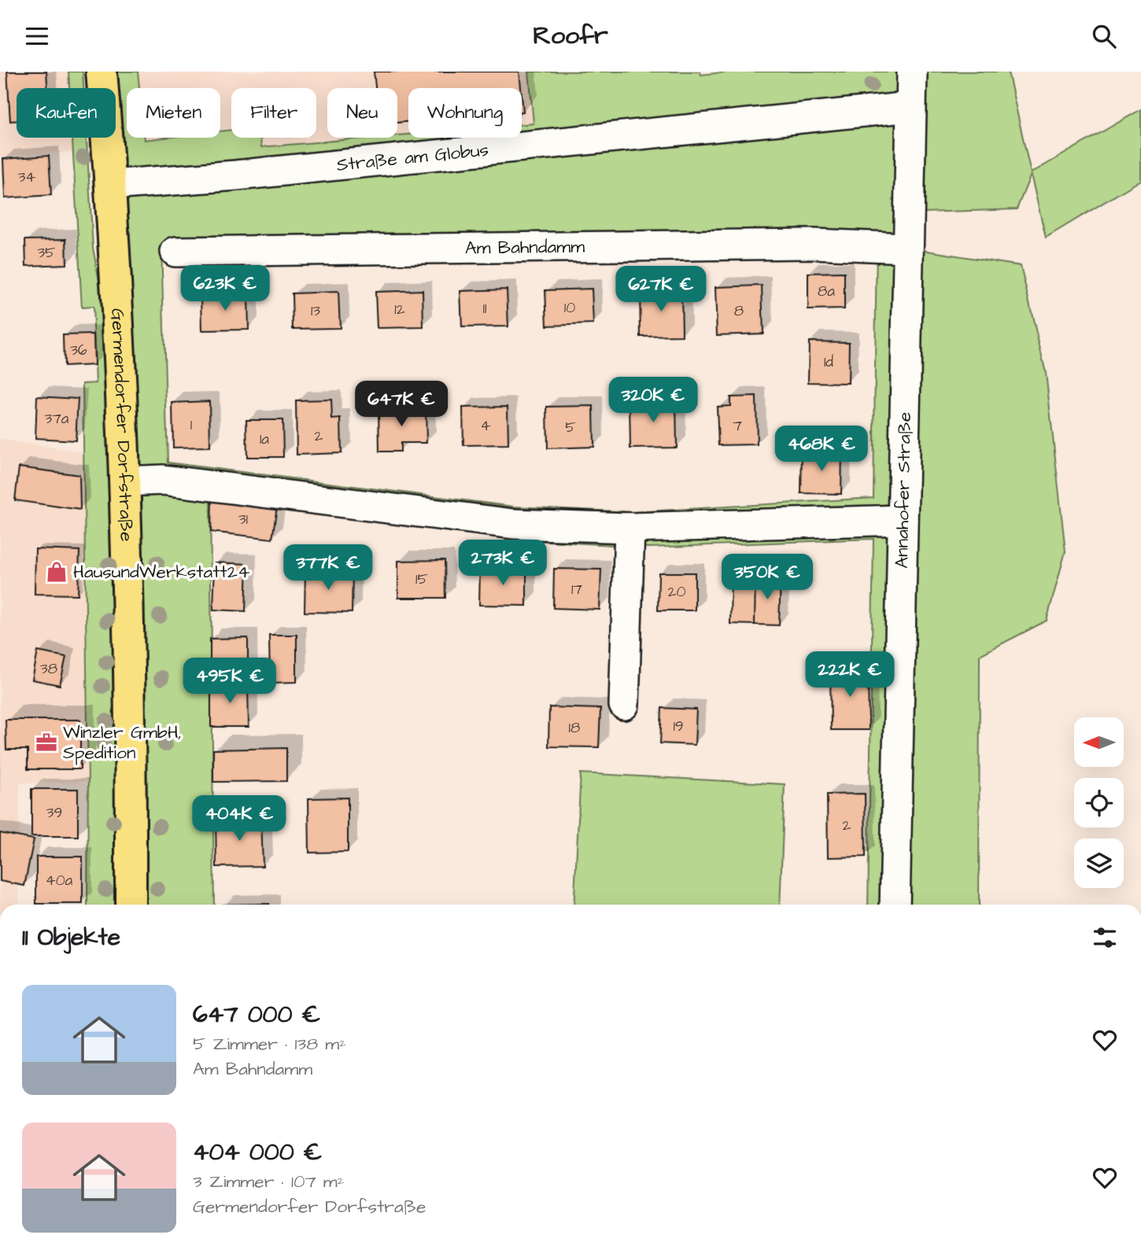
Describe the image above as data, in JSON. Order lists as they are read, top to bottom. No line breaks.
{"streets":{"main road":["Germendorfer Dorfstraße"],"street":["Straße am Globus","Am Bahndamm","Annahofer Straße"]},"crossings":[["Straße am Globus","Germendorfer Dorfstraße"],["Straße am Globus","Annahofer Straße"],["Am Bahndamm","Annahofer Straße"]],"places":{"shop":["HausundWerkstatt24"],"office":["Winzler GmbH, Spedition"]},"house_numbers":["34","35","8a","10","11","12","13","8","36","1d","37a","1","4","7","5","2","1a","31","15","17","20","38","19","18","39","2","40a"],"north":"left","page":{"header":"Roofr","chip":["Kaufen","Mieten","Filter","Neu","Wohnung"],"price":["623K €","627K €","320K €","647K €","468K €","273K €","377K €","350K €","222K €","495K €","404K €"],"heading":"11 Objekte","list":[{"name":"647 000 €","note":"5 Zimmer · 138 m² · Am Bahndamm"},{"name":"404 000 €","note":"3 Zimmer · 107 m² · Germendorfer Dorfstraße"}]}}
